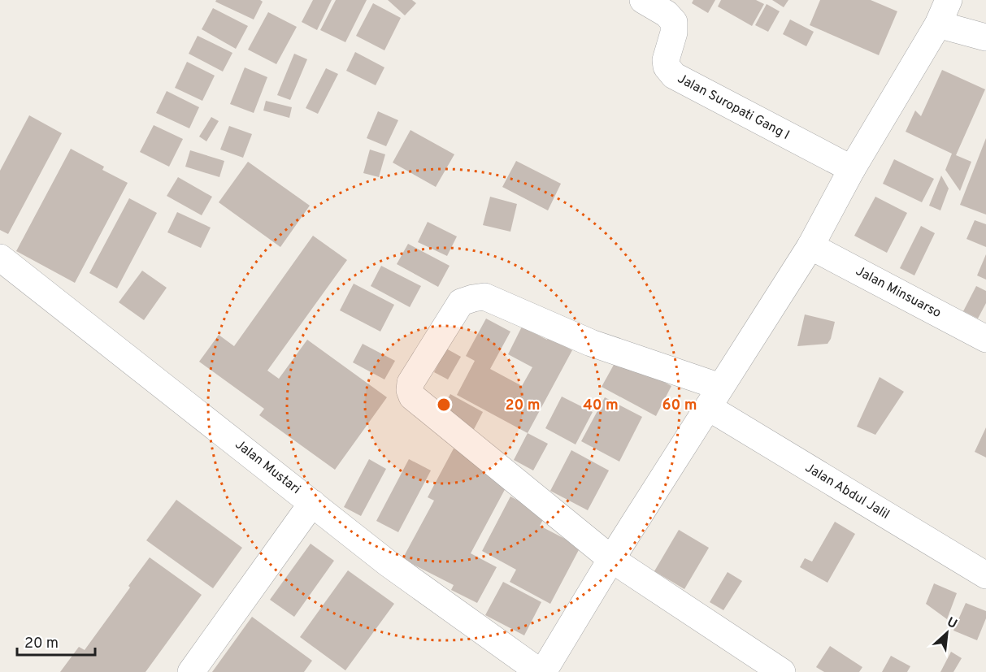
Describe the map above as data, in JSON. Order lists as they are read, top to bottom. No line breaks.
{"streets":{"street":["Jalan Suropati Gang I","Jalan Minsuarso","Jalan Mustari","Jalan Abdul Jalil"]},"scale_bar":"20 m","north":"top right","rings":["20 m","40 m","60 m"]}
